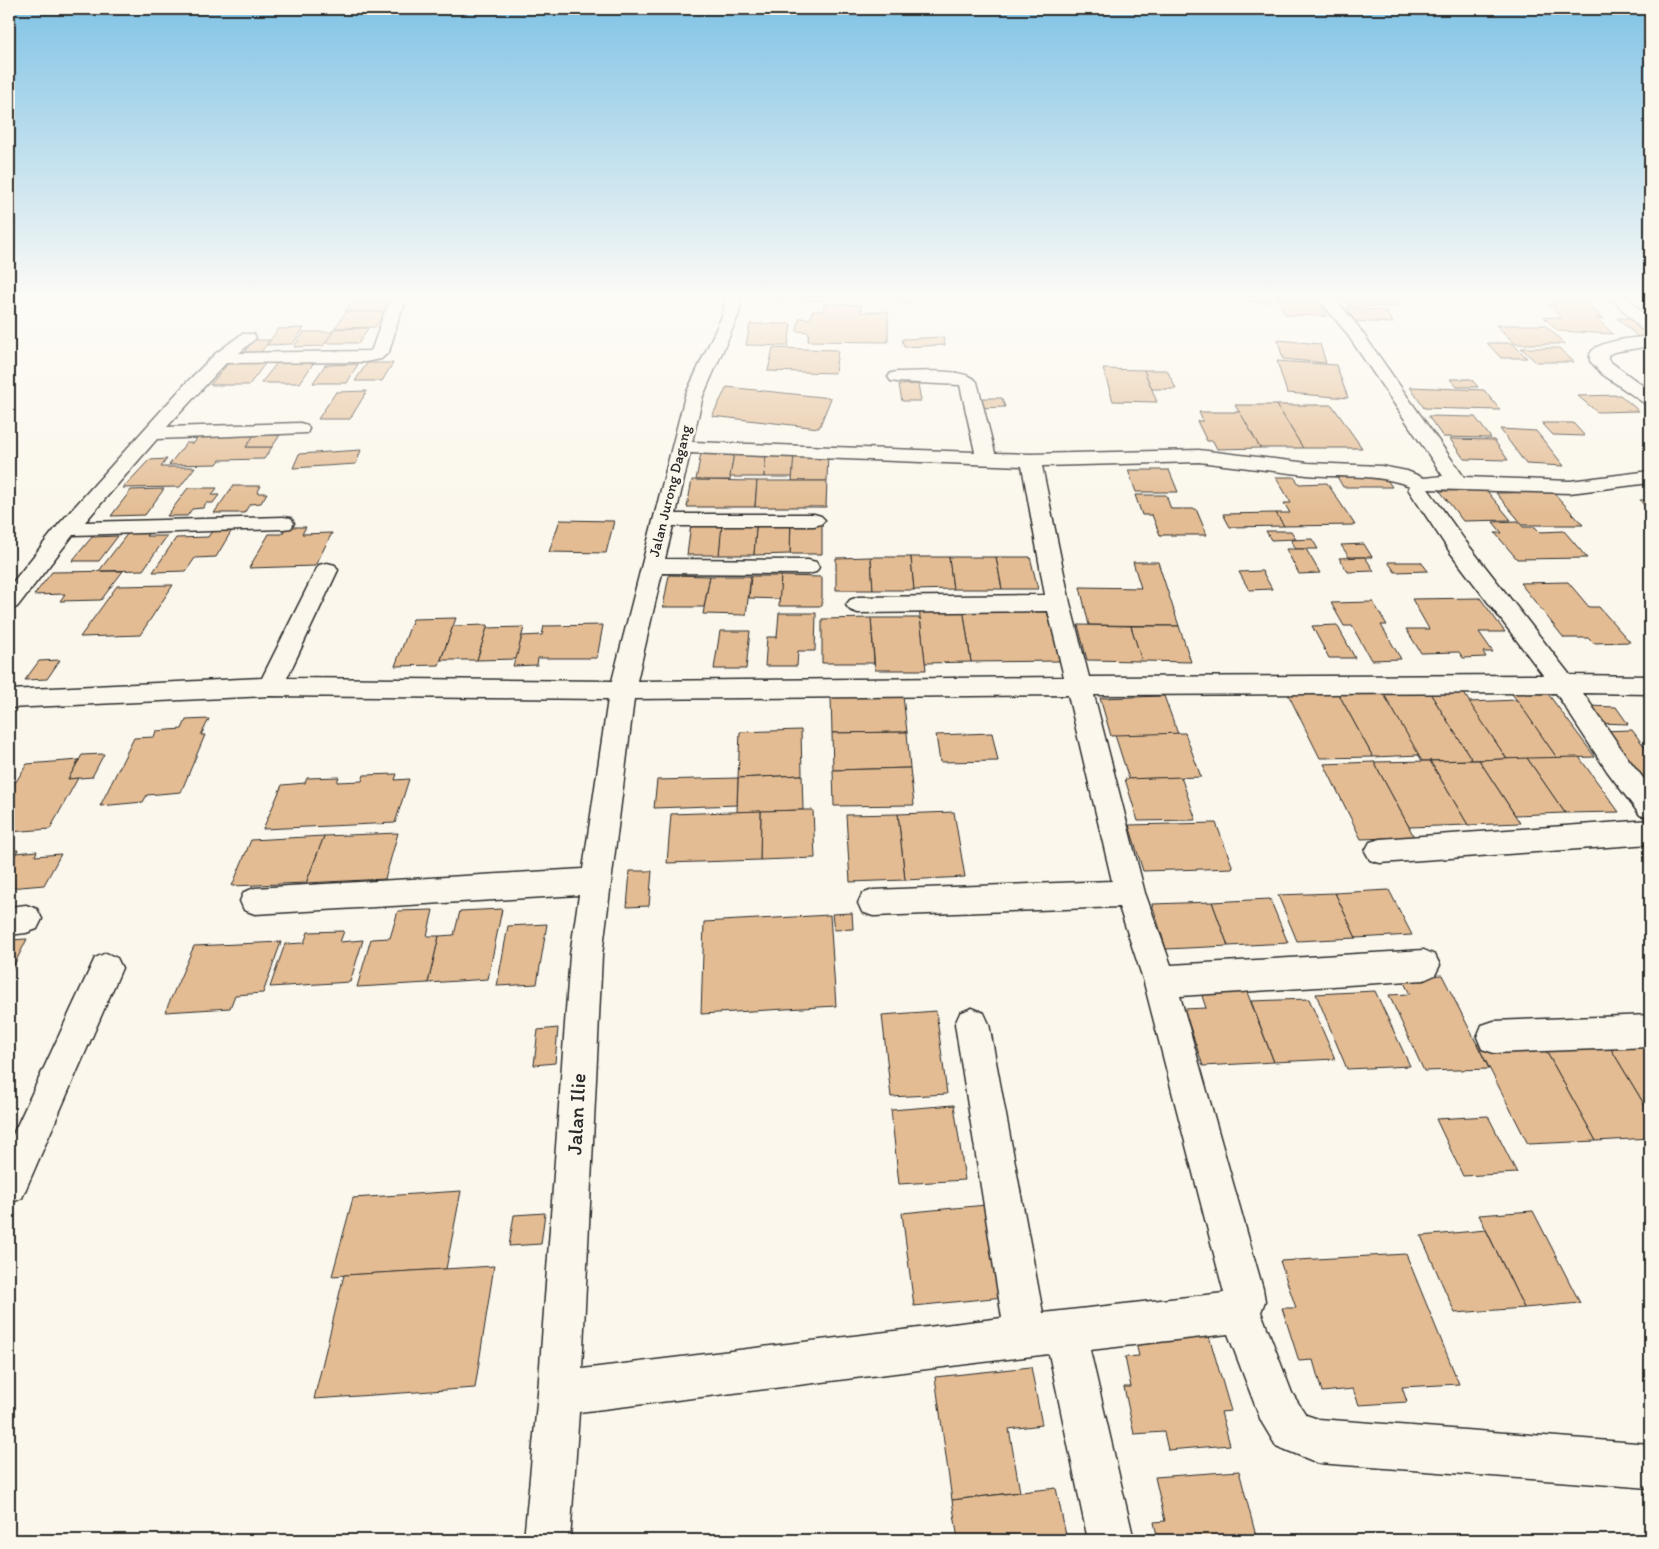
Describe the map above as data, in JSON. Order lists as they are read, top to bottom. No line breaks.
{"streets":{"street":["Jalan Jurong Dagang","Jalan Ilie"]},"crossings":[["Jalan Jurong Dagang","Jalan Ilie"]]}
